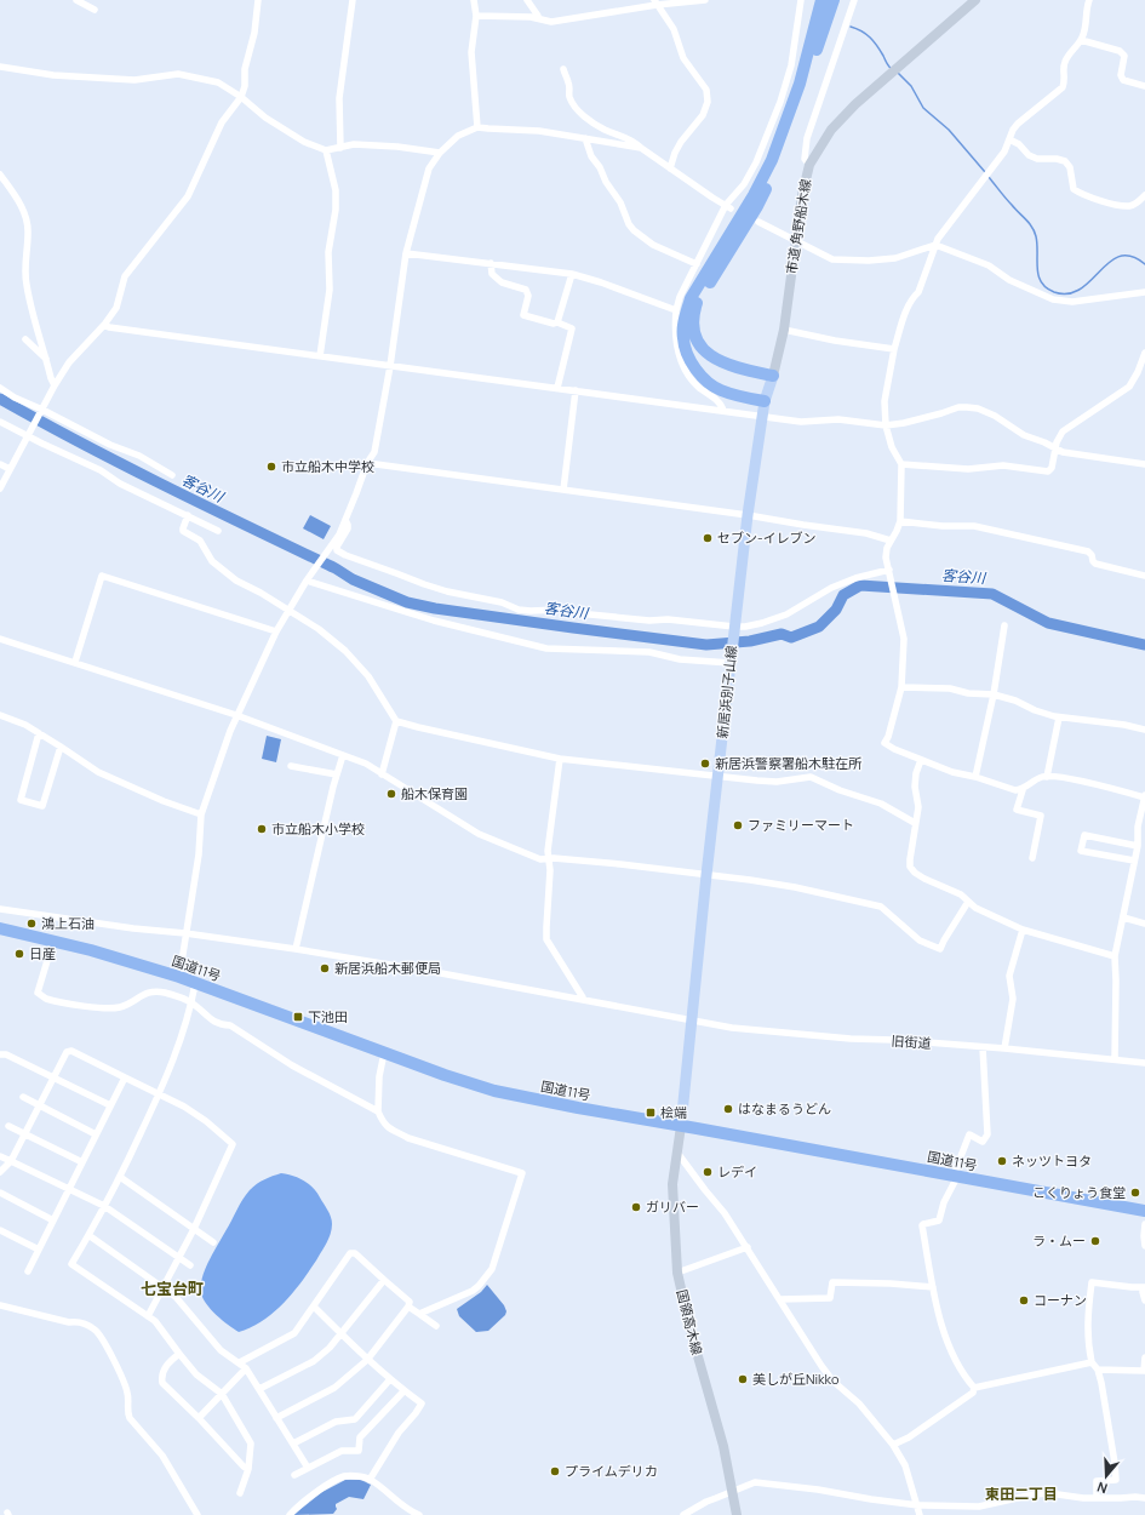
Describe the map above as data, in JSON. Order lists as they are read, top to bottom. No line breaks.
{"streets":{"highway":["国道11号"],"main road":["新居浜別子山線"],"street":["市道 角野船木線","旧街道","国領高木線"]},"crossings":[["市道 角野船木線","新居浜別子山線"],["新居浜別子山線","国道11号"],["新居浜別子山線","旧街道"],["新居浜別子山線","国領高木線"],["国道11号","国領高木線"]],"districts":["七宝台町","東田二丁目"],"water":["客谷川"],"places":{"other":["市立船木中学校","セブン-イレブン","新居浜警察署船木駐在所","船木保育園","ファミリーマート","市立船木小学校","鴻上石油","日産","新居浜船木郵便局","はなまるうどん","ネッツトヨタ","レデイ","こくりょう食堂","ガリバー","ラ・ムー","コーナン","美しが丘Nikko","プライムデリカ"],"transit":["下池田","桧端"]},"north":"bottom"}
